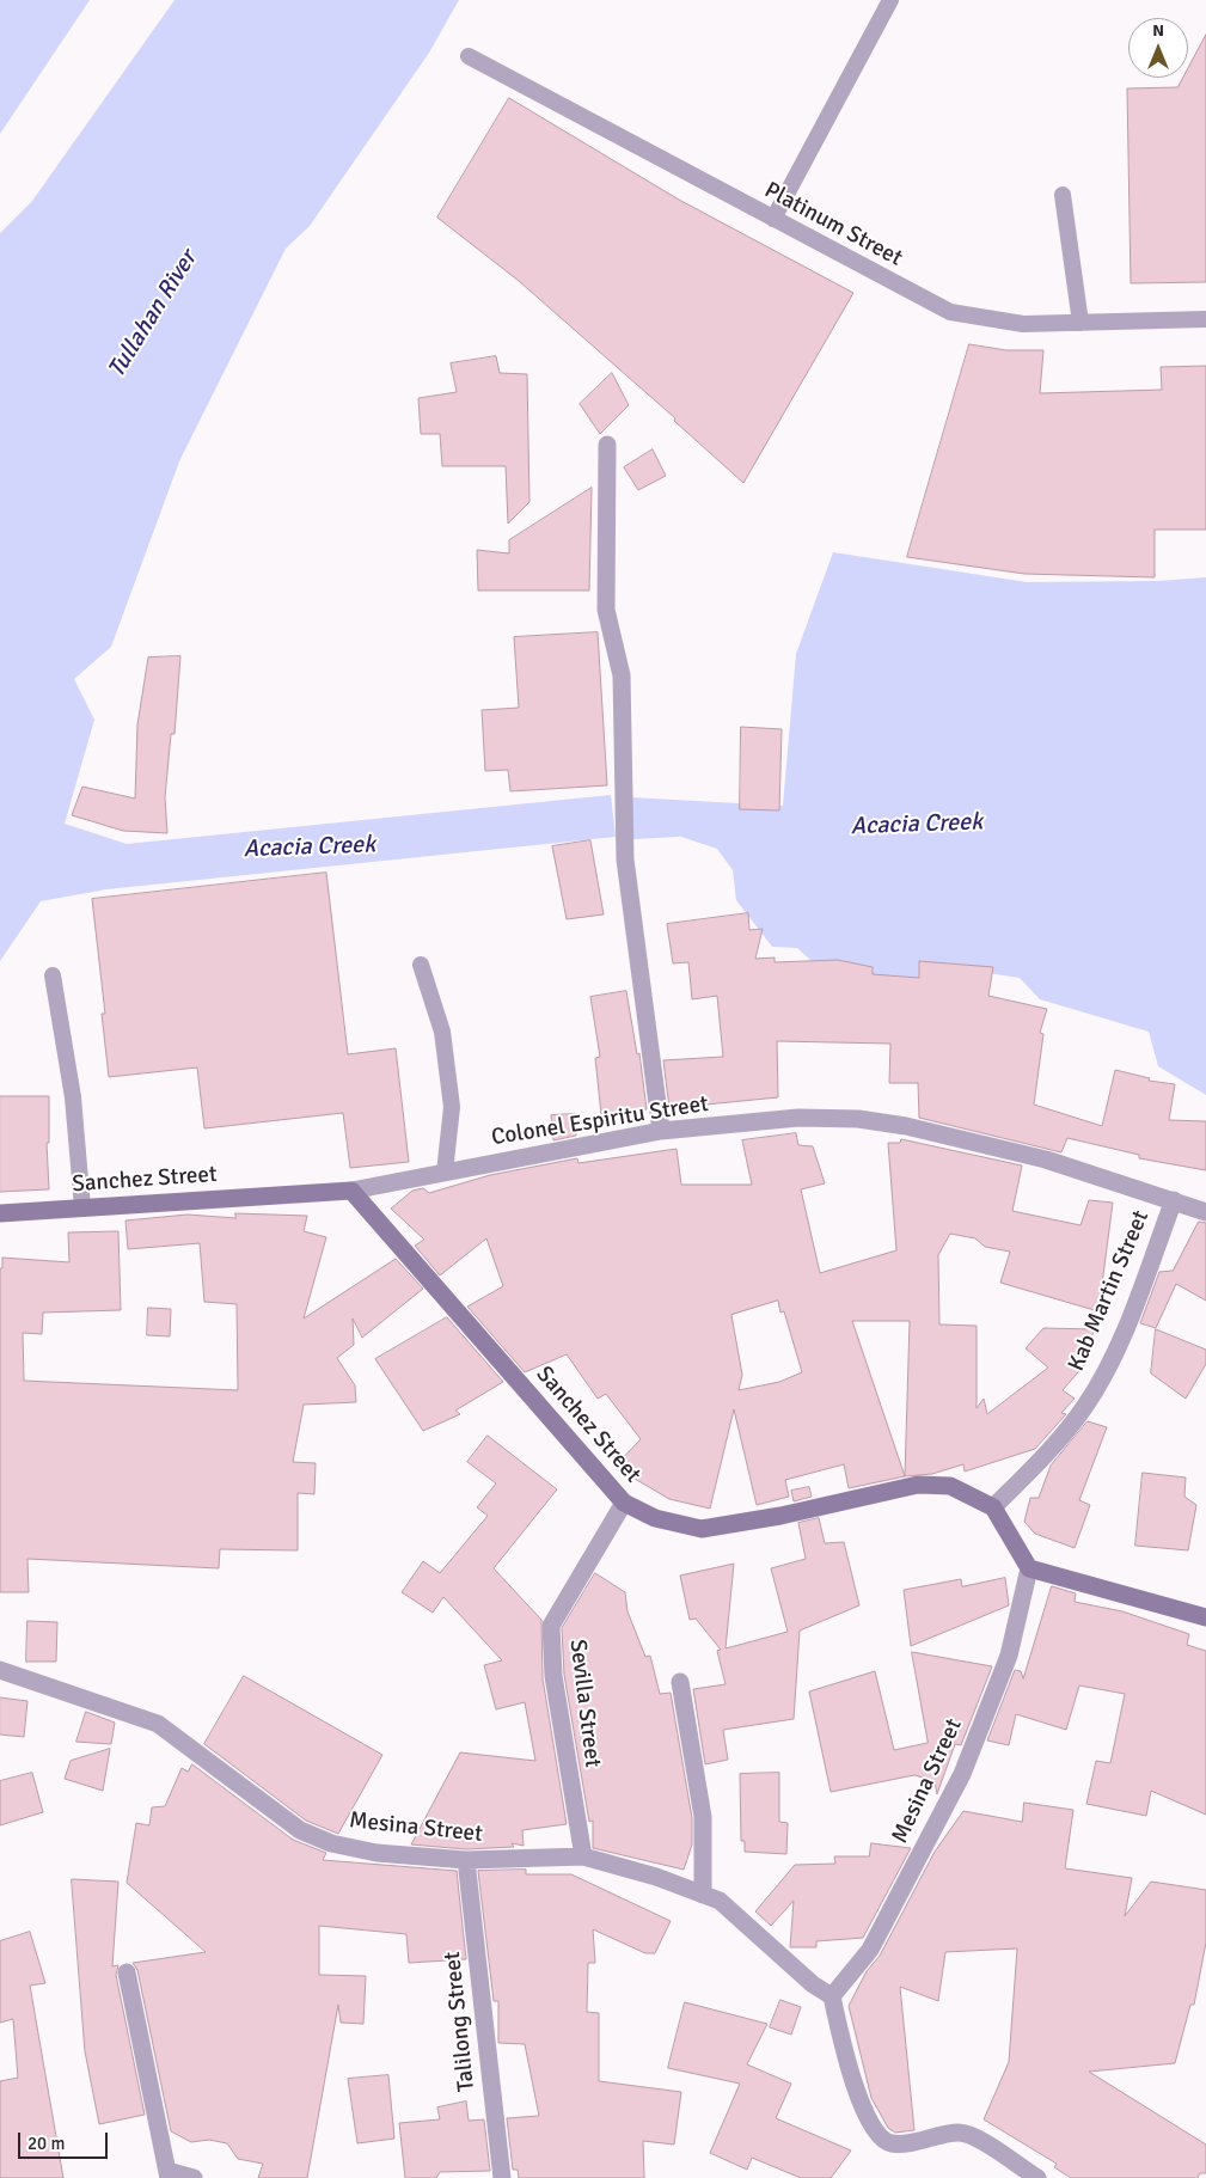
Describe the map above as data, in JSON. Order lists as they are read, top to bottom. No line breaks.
{"streets":{"street":["Colonel Espiritu Street","Sanchez Street","Kab Martin Street","Sevilla Street","Mesina Street","Talilong Street"],"lane":["Platinum Street"]},"crossings":[["Colonel Espiritu Street","Sanchez Street"],["Colonel Espiritu Street","Kab Martin Street"],["Sanchez Street","Kab Martin Street"],["Sanchez Street","Sevilla Street"],["Sevilla Street","Mesina Street"],["Mesina Street","Talilong Street"]],"water":["Tullahan River","Acacia Creek"],"scale_bar":"20 m","north":"top"}
